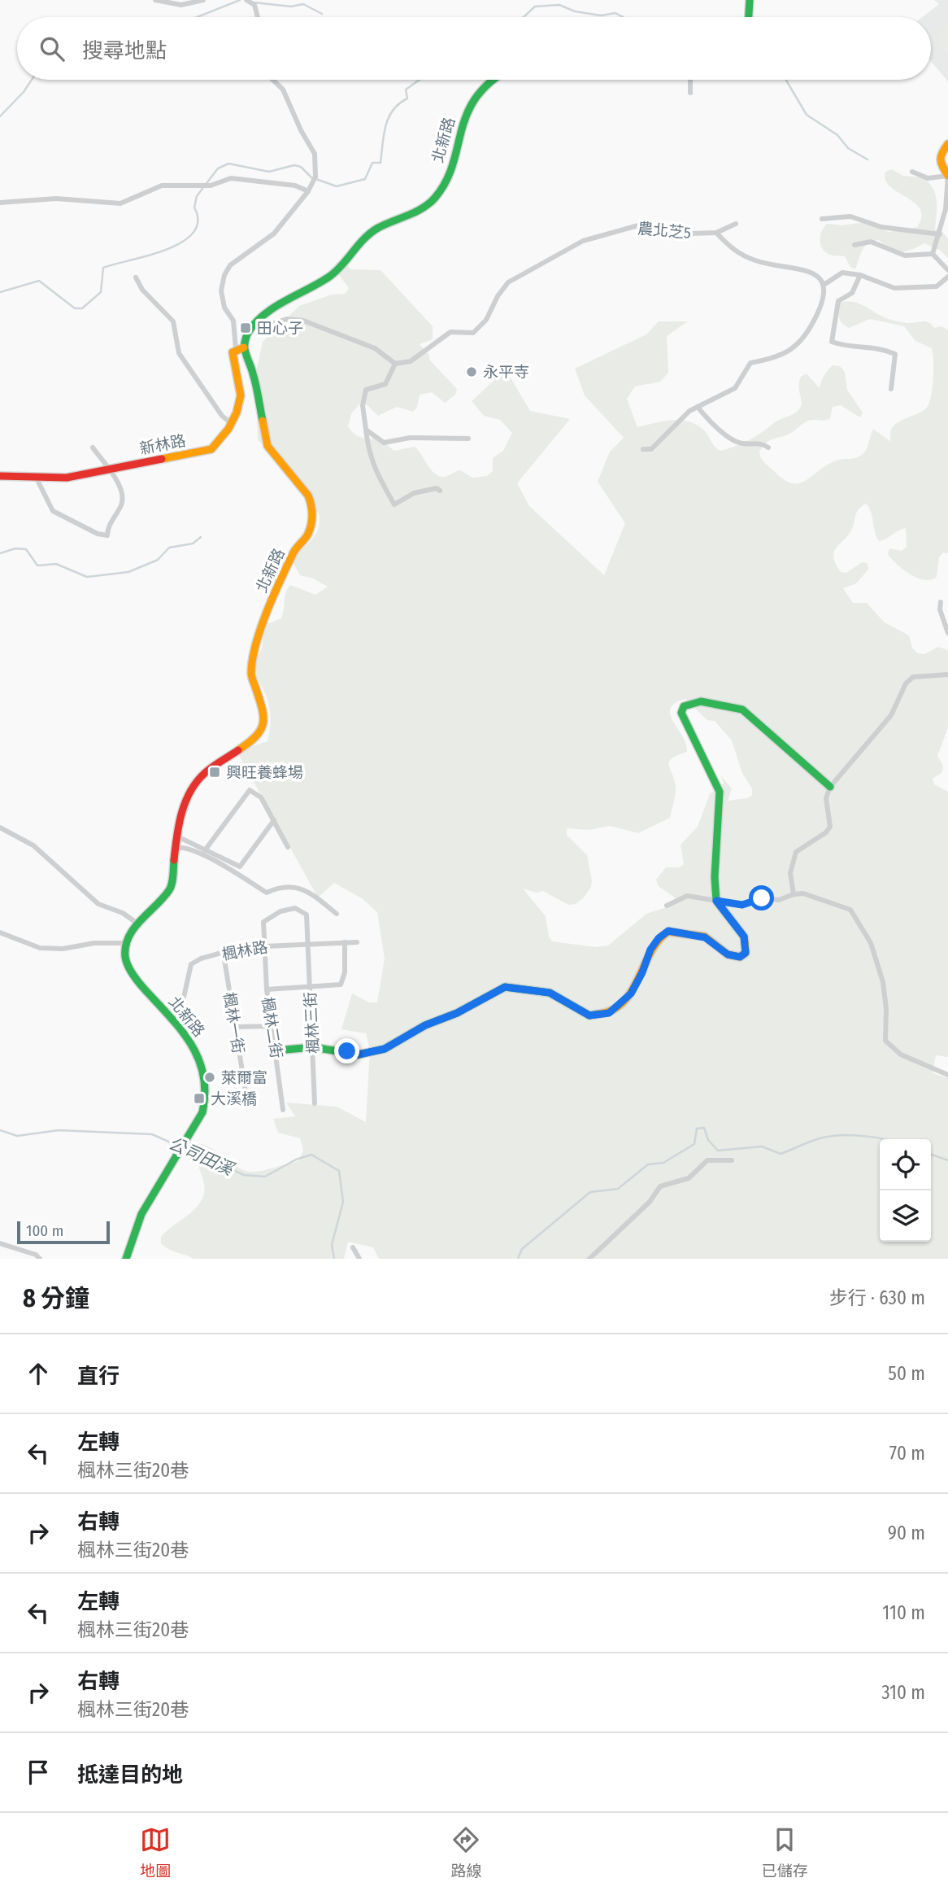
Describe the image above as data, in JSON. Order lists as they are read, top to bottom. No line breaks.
{"streets":{"main road":["北新路","新林路"],"street":["農北芝5","楓林路","楓林一街","楓林三街","楓林二街"]},"crossings":[["北新路","新林路"],["北新路","楓林路"],["楓林路","楓林一街"],["楓林路","楓林三街"],["楓林路","楓林二街"],["楓林三街","楓林二街"]],"water":["公司田溪"],"places":{"transit":["田心子","興旺養蜂場","大溪橋"],"other":["永平寺","萊爾富"]},"scale_bar":"100 m","page":{"search":"搜尋地點","scale":"100 m","heading":["8 分鐘","步行 · 630 m"],"list":[["直行","50 m"],["左轉","楓林三街20巷","70 m"],["右轉","楓林三街20巷","90 m"],["左轉","楓林三街20巷","110 m"],["右轉","楓林三街20巷","310 m"],"抵達目的地"],"nav":["地圖","路線","已儲存"]}}
